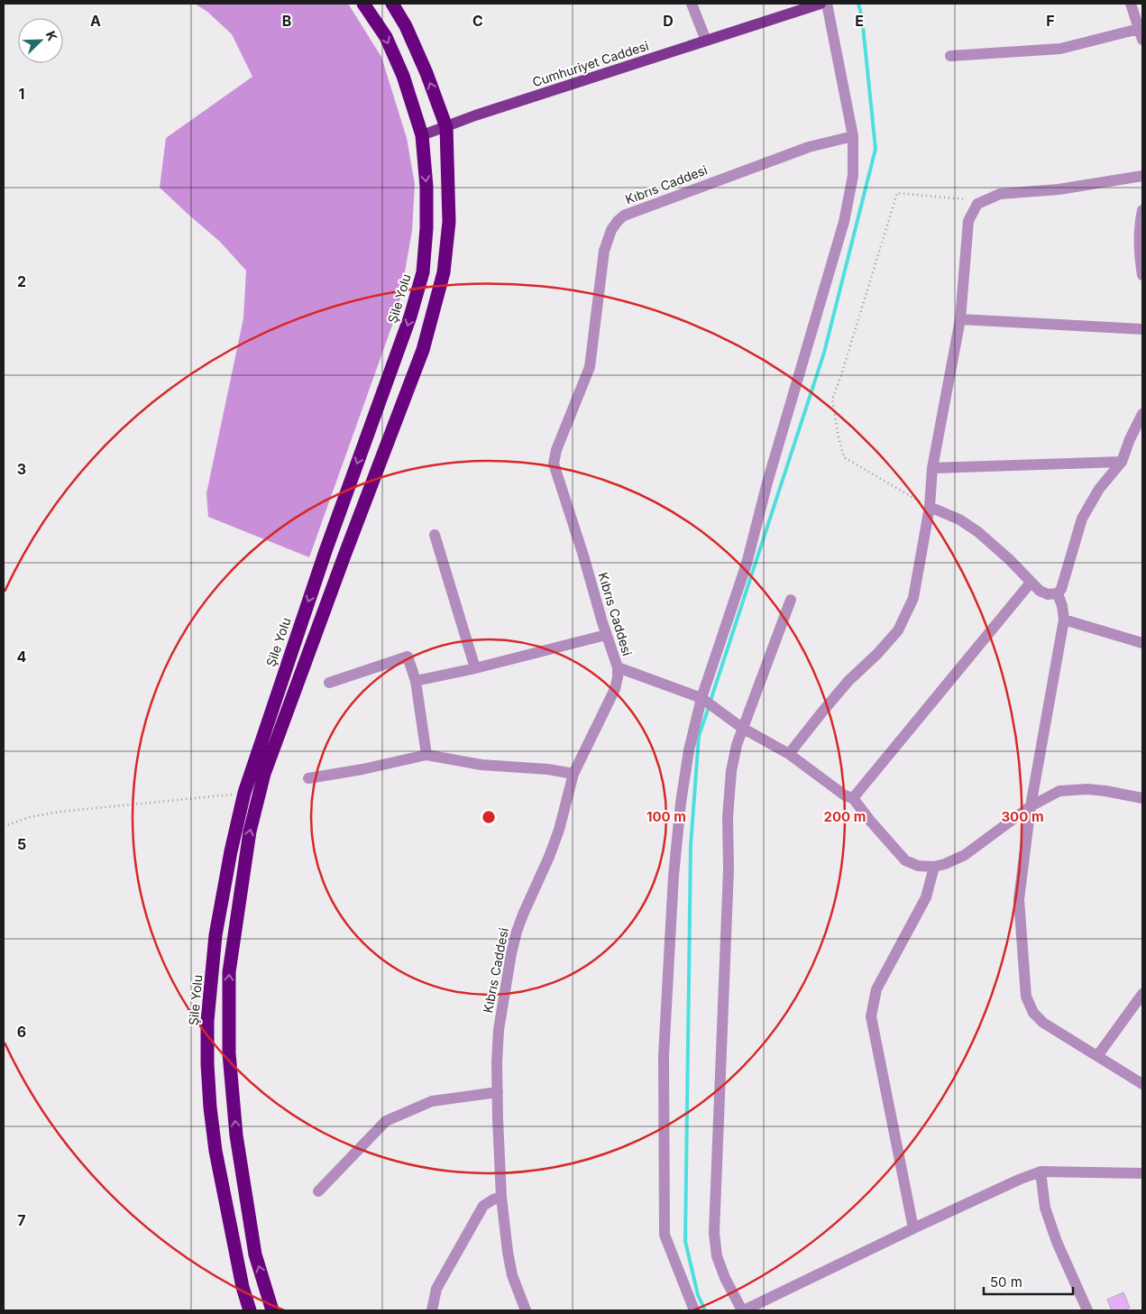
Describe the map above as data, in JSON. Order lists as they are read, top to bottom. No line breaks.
{"streets":{"highway":["Şile Yolu"],"main road":["Cumhuriyet Caddesi"],"street":["Kıbrıs Caddesi"]},"crossings":[["Cumhuriyet Caddesi","Şile Yolu"]],"scale_bar":"50 m","north":"top right","grid":{"columns":["A","B","C","D","E","F"],"rows":["1","2","3","4","5","6","7"]},"rings":["100 m","200 m","300 m"]}
